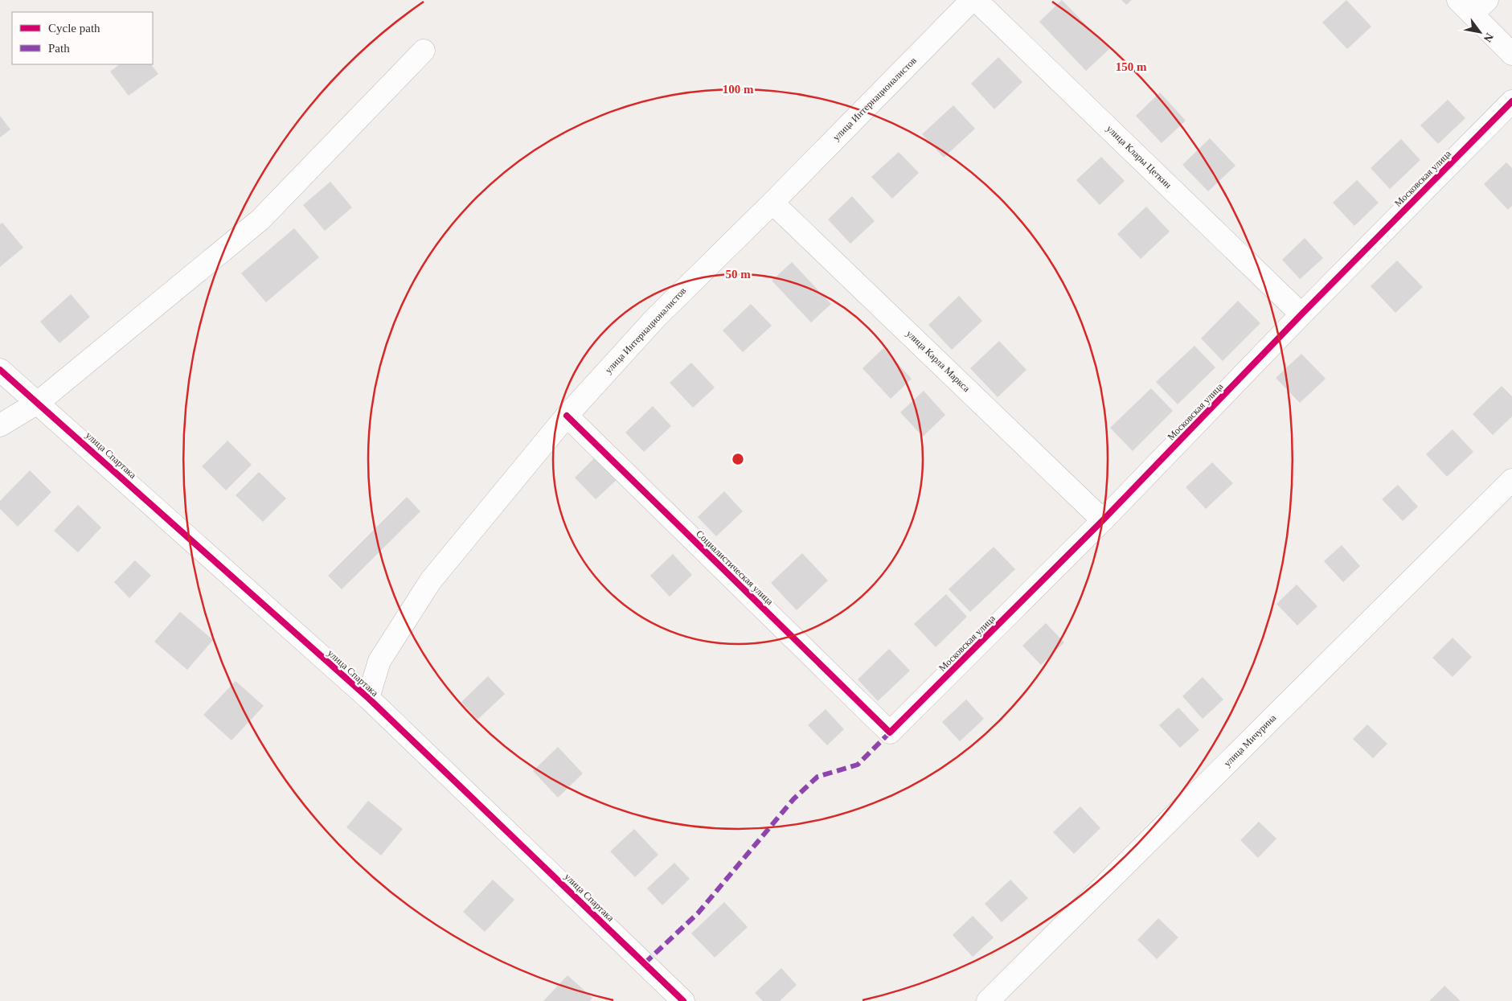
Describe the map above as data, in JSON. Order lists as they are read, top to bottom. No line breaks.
{"streets":{"street":["улица Интернационалистов","улица Клары Цеткин","Московская улица","улица Карла Маркса","улица Спартака","Социалистическая улица","улица Мичурина"]},"crossings":[["улица Интернационалистов","улица Карла Маркса"],["улица Интернационалистов","улица Спартака"],["улица Интернационалистов","Социалистическая улица"],["улица Клары Цеткин","Московская улица"],["Московская улица","улица Карла Маркса"],["Московская улица","Социалистическая улица"]],"legend":["Cycle path","Path"],"north":"bottom right","rings":["150 m","100 m","50 m"]}
